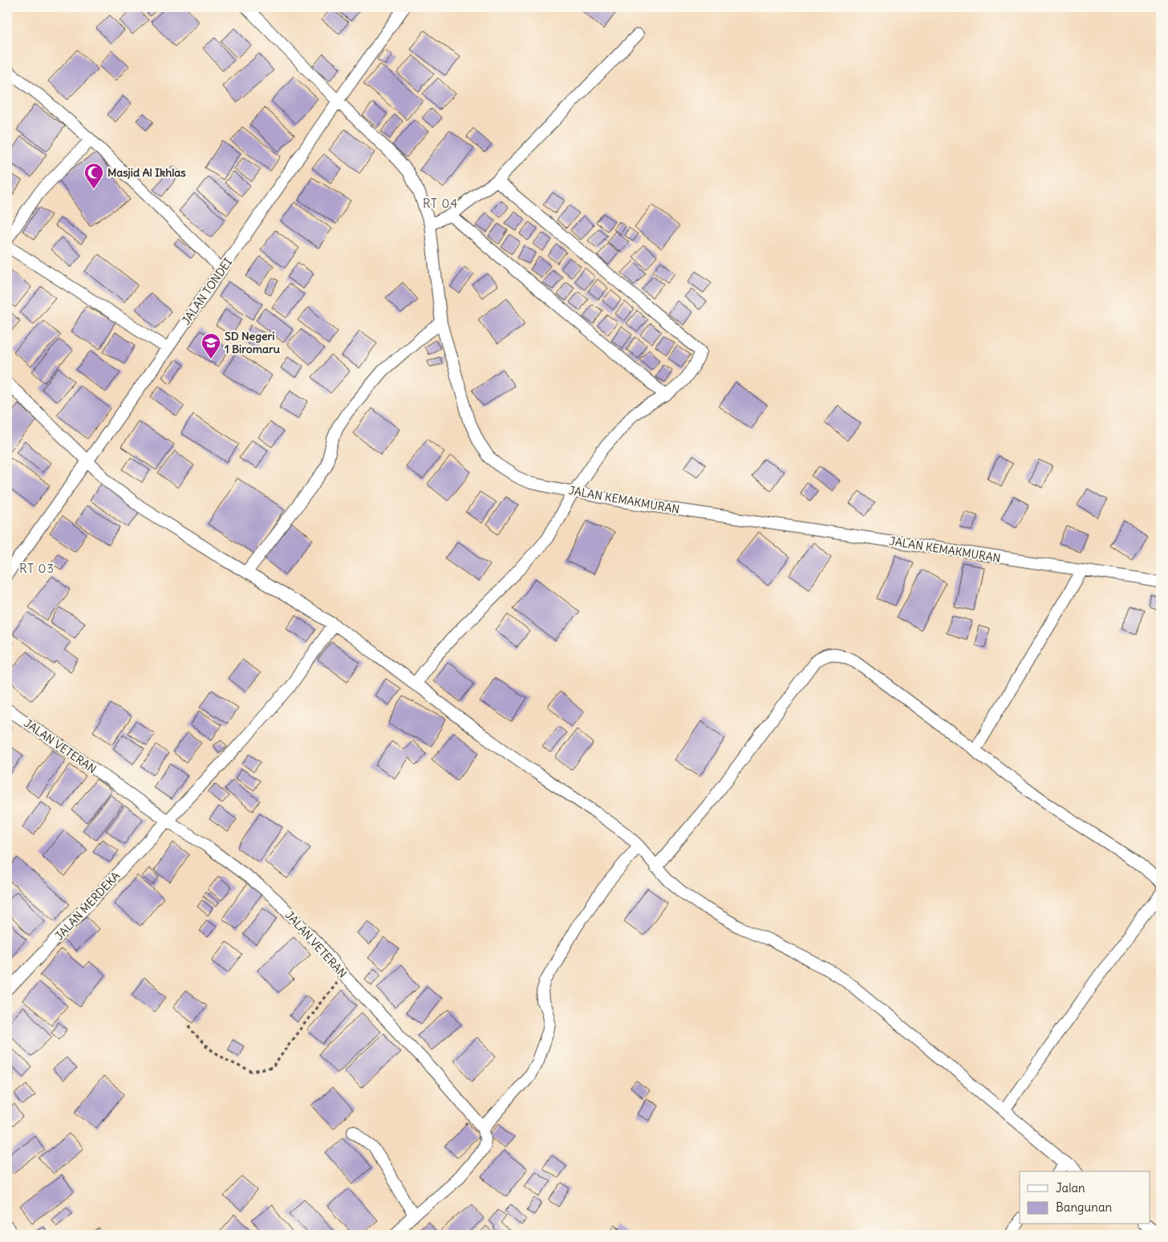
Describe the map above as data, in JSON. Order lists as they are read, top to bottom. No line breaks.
{"streets":{"street":["JALAN TONDEI","JALAN KEMAKMURAN","JALAN VETERAN","JALAN MERDEKA"]},"crossings":[["JALAN TONDEI","JALAN KEMAKMURAN"],["JALAN VETERAN","JALAN MERDEKA"]],"districts":["RT 04","RT 03"],"places":{"mosque":["Masjid Al Ikhlas"],"school or university":["SD Negeri 1 Biromaru"]},"legend":["Jalan","Bangunan"]}
